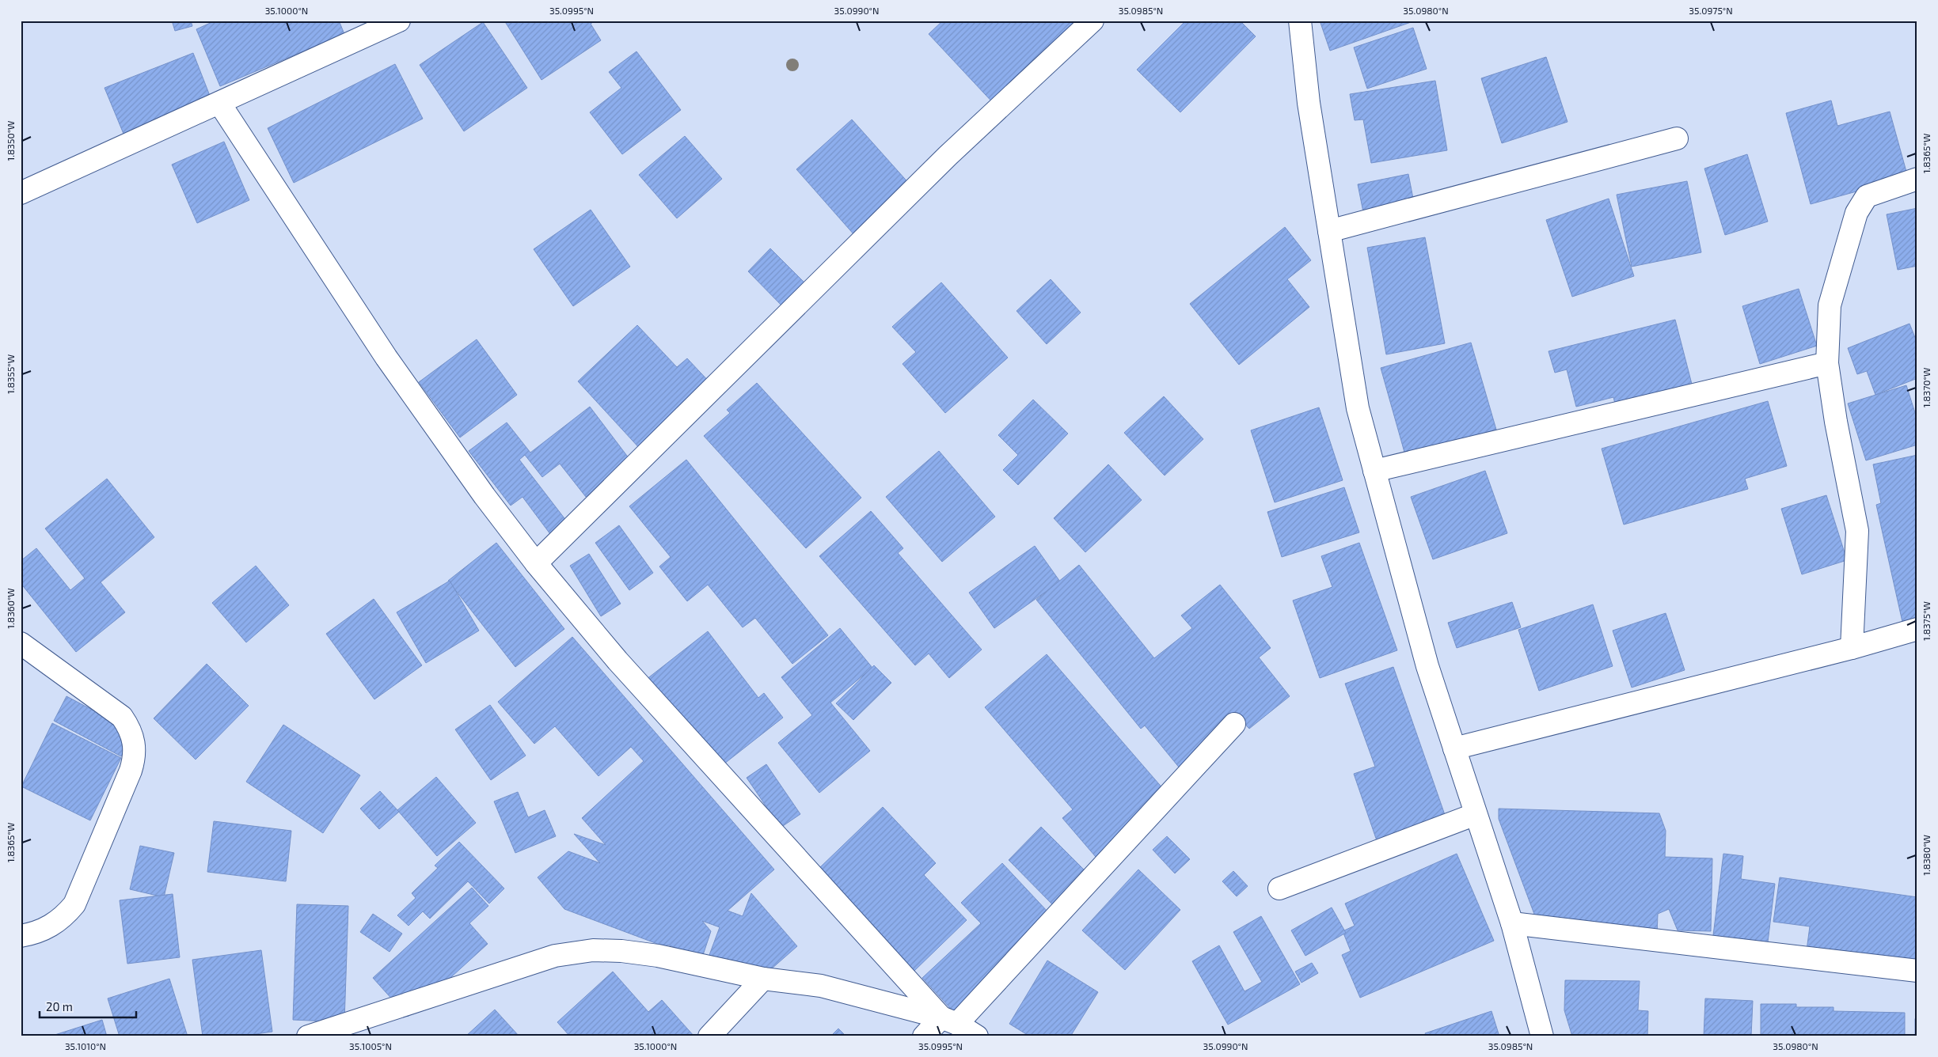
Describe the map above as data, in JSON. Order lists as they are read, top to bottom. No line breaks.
{"scale_bar":"20 m","coordinates":["35.1000°N","35.0995°N","35.0990°N","35.0985°N","35.0980°N","35.0975°N","1.8350°W","1.8365°W","1.8355°W","1.8370°W","1.8360°W","1.8375°W","1.8380°W","35.1010°N","35.1005°N"]}
